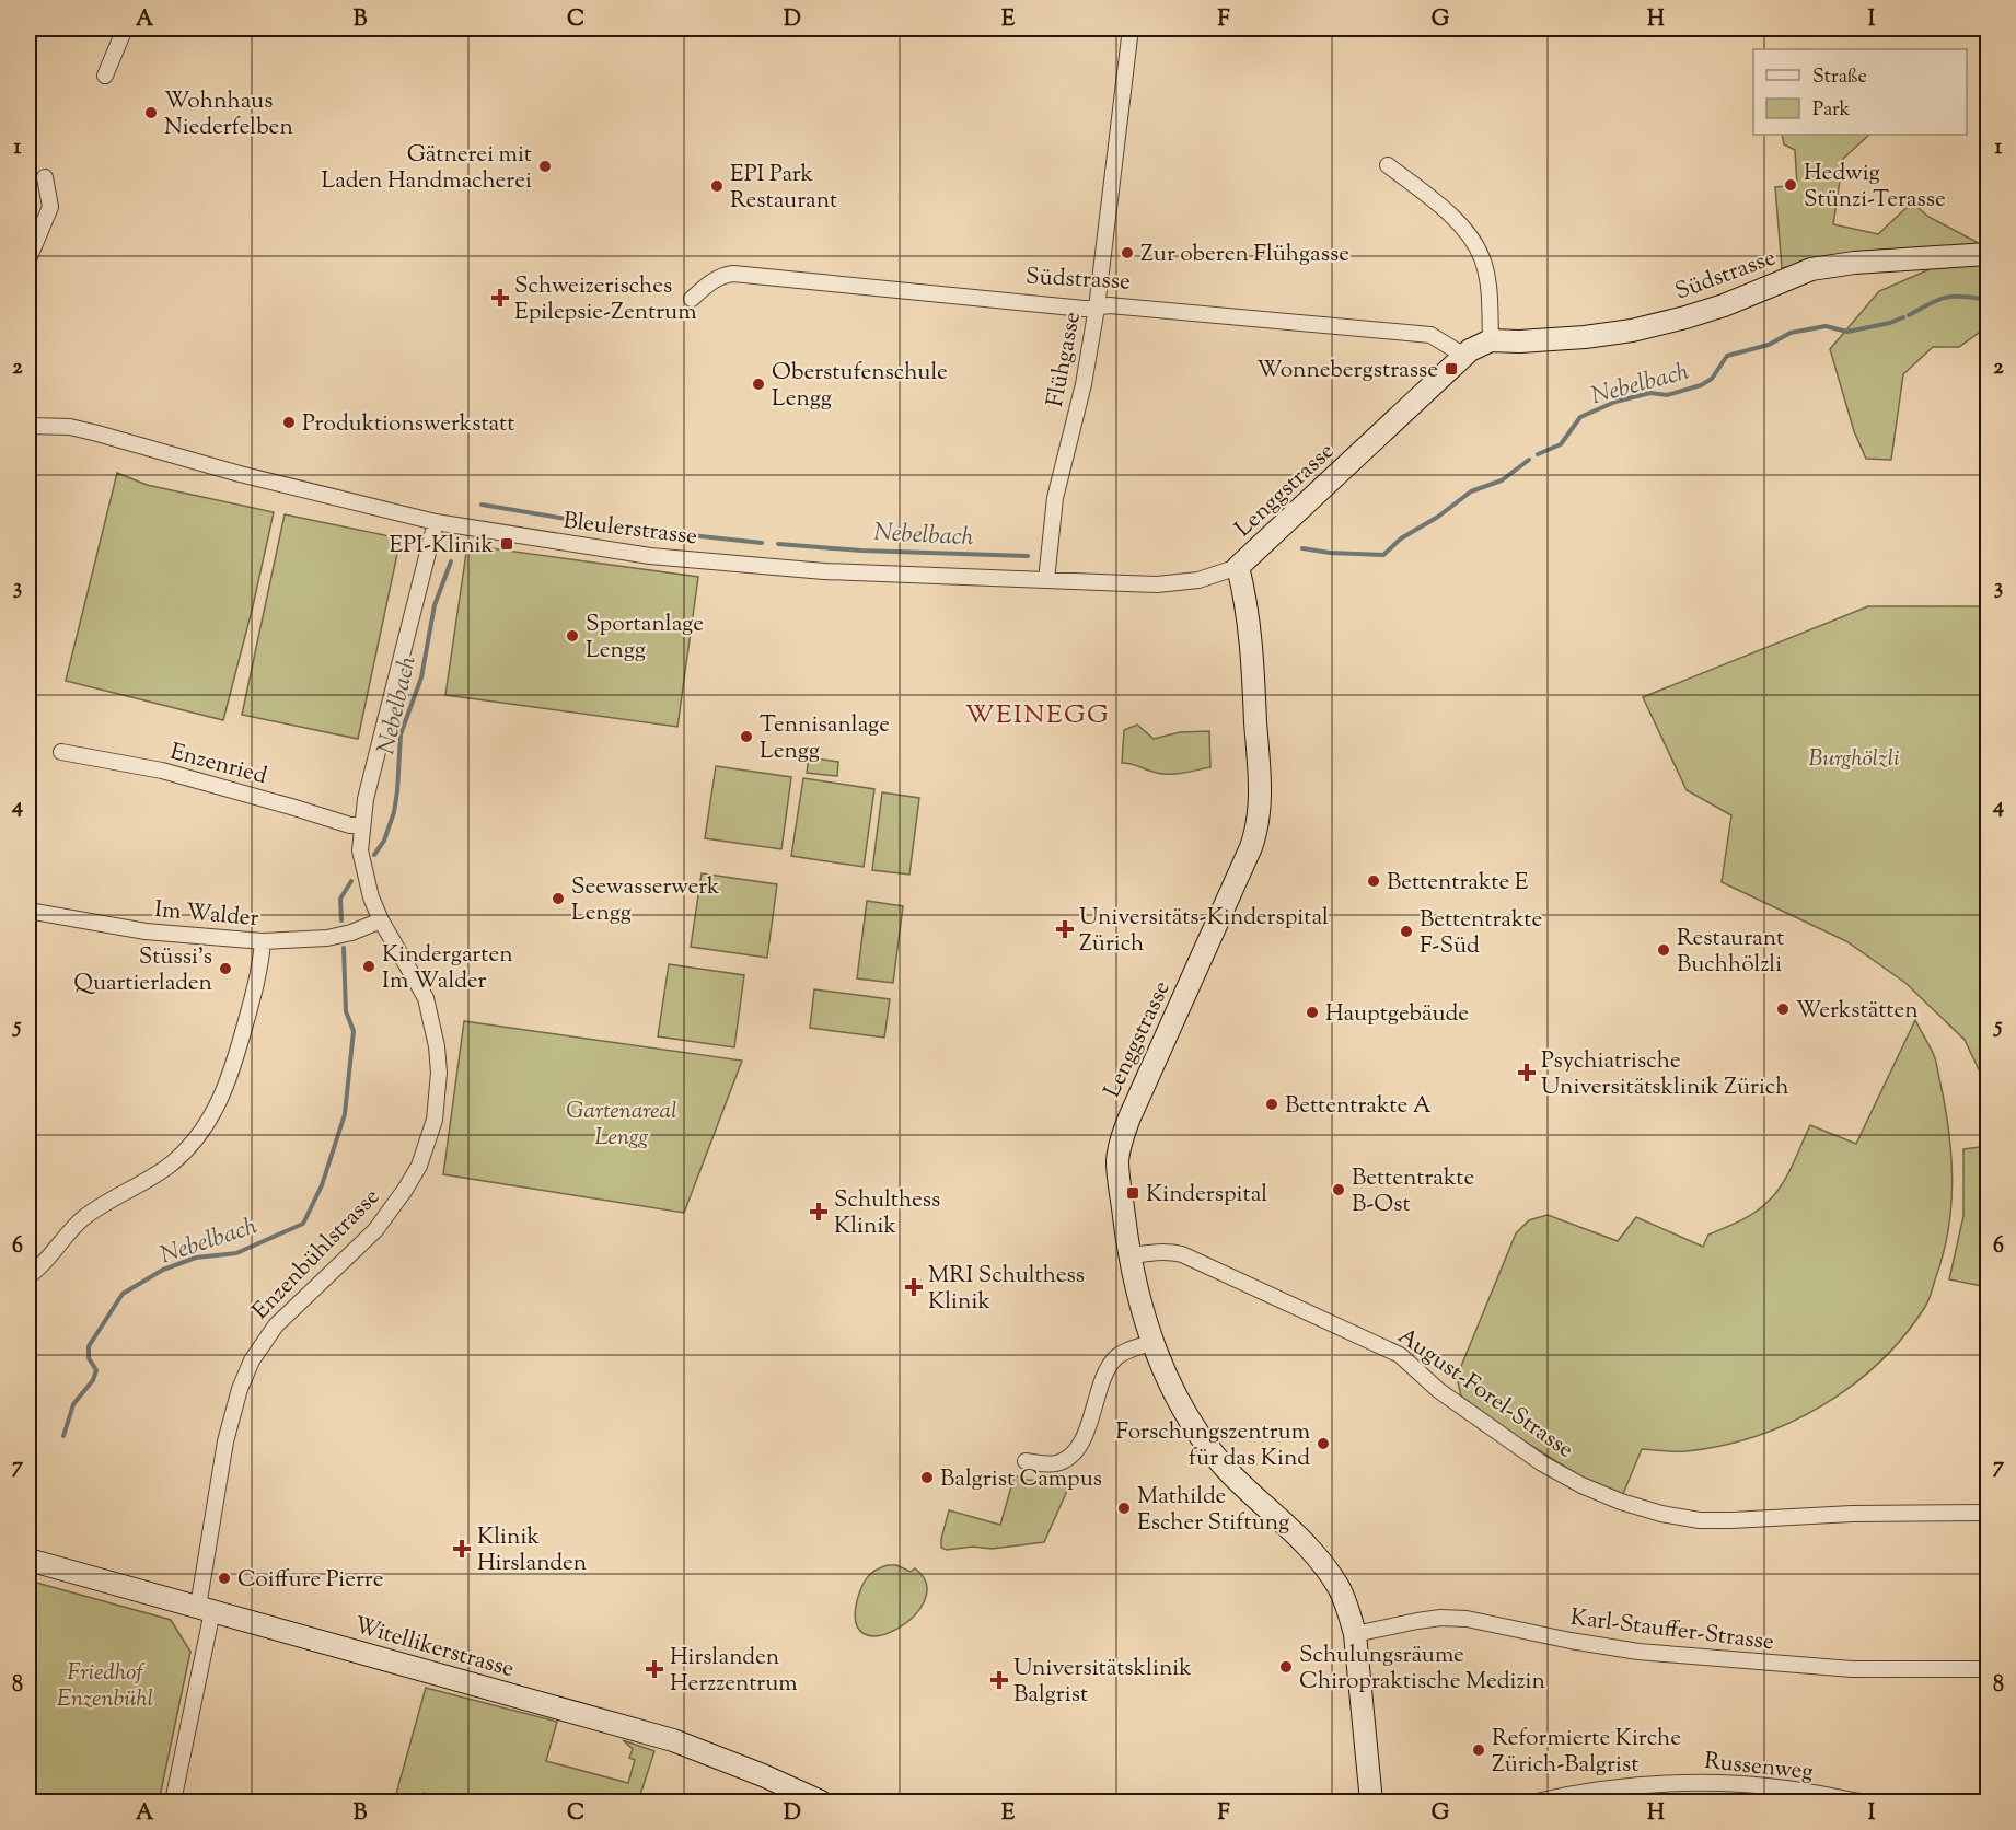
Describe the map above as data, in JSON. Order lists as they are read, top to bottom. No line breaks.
{"streets":{"street":["Südstrasse","Flühgasse","Lenggstrasse","Bleulerstrasse","Enzenried","Im Walder","Enzenbühlstrasse","August-Forel-Strasse","Karl-Stauffer-Strasse","Witellikerstrasse","Russenweg"]},"crossings":[["Südstrasse","Flühgasse"],["Südstrasse","Lenggstrasse"],["Flühgasse","Bleulerstrasse"],["Lenggstrasse","Bleulerstrasse"],["Lenggstrasse","August-Forel-Strasse"],["Lenggstrasse","Karl-Stauffer-Strasse"],["Bleulerstrasse","Enzenbühlstrasse"],["Enzenried","Enzenbühlstrasse"],["Im Walder","Enzenbühlstrasse"],["Enzenbühlstrasse","Witellikerstrasse"]],"districts":["WEINEGG"],"water":["Nebelbach"],"parks":["Burghölzli","Gartenareal Lengg","Friedhof Enzenbühl"],"places":{"other":["Wohnhaus Niederfelben","Gätnerei mit Laden Handmacherei","Hedwig Stünzi-Terasse","EPI Park Restaurant","Zur oberen Flühgasse","Oberstufenschule Lengg","Produktionswerkstatt","Sportanlage Lengg","Tennisanlage Lengg","Bettentrakte E","Seewasserwerk Lengg","Bettentrakte F-Süd","Restaurant Buchhölzli","Kindergarten Im Walder","Stüssi's Quartierladen","Werkstätten","Hauptgebäude","Bettentrakte A","Bettentrakte B-Ost","Forschungszentrum für das Kind","Balgrist Campus","Mathilde Escher Stiftung","Coiffure Pierre","Schulungsräume Chiropraktische Medizin","Reformierte Kirche Zürich-Balgrist"],"health":["Schweizerisches Epilepsie-Zentrum","Universitäts-Kinderspital Zürich","Psychiatrische Universitätsklinik Zürich","Schulthess Klinik","MRI Schulthess Klinik","Klinik Hirslanden","Hirslanden Herzzentrum","Universitätsklinik Balgrist"],"transit":["Wonnebergstrasse","EPI-Klinik","Kinderspital"]},"legend":["Straße","Park"],"grid":{"columns":["A","B","C","D","E","F","G","H","I"],"rows":["1","2","3","4","5","6","7","8"]}}
